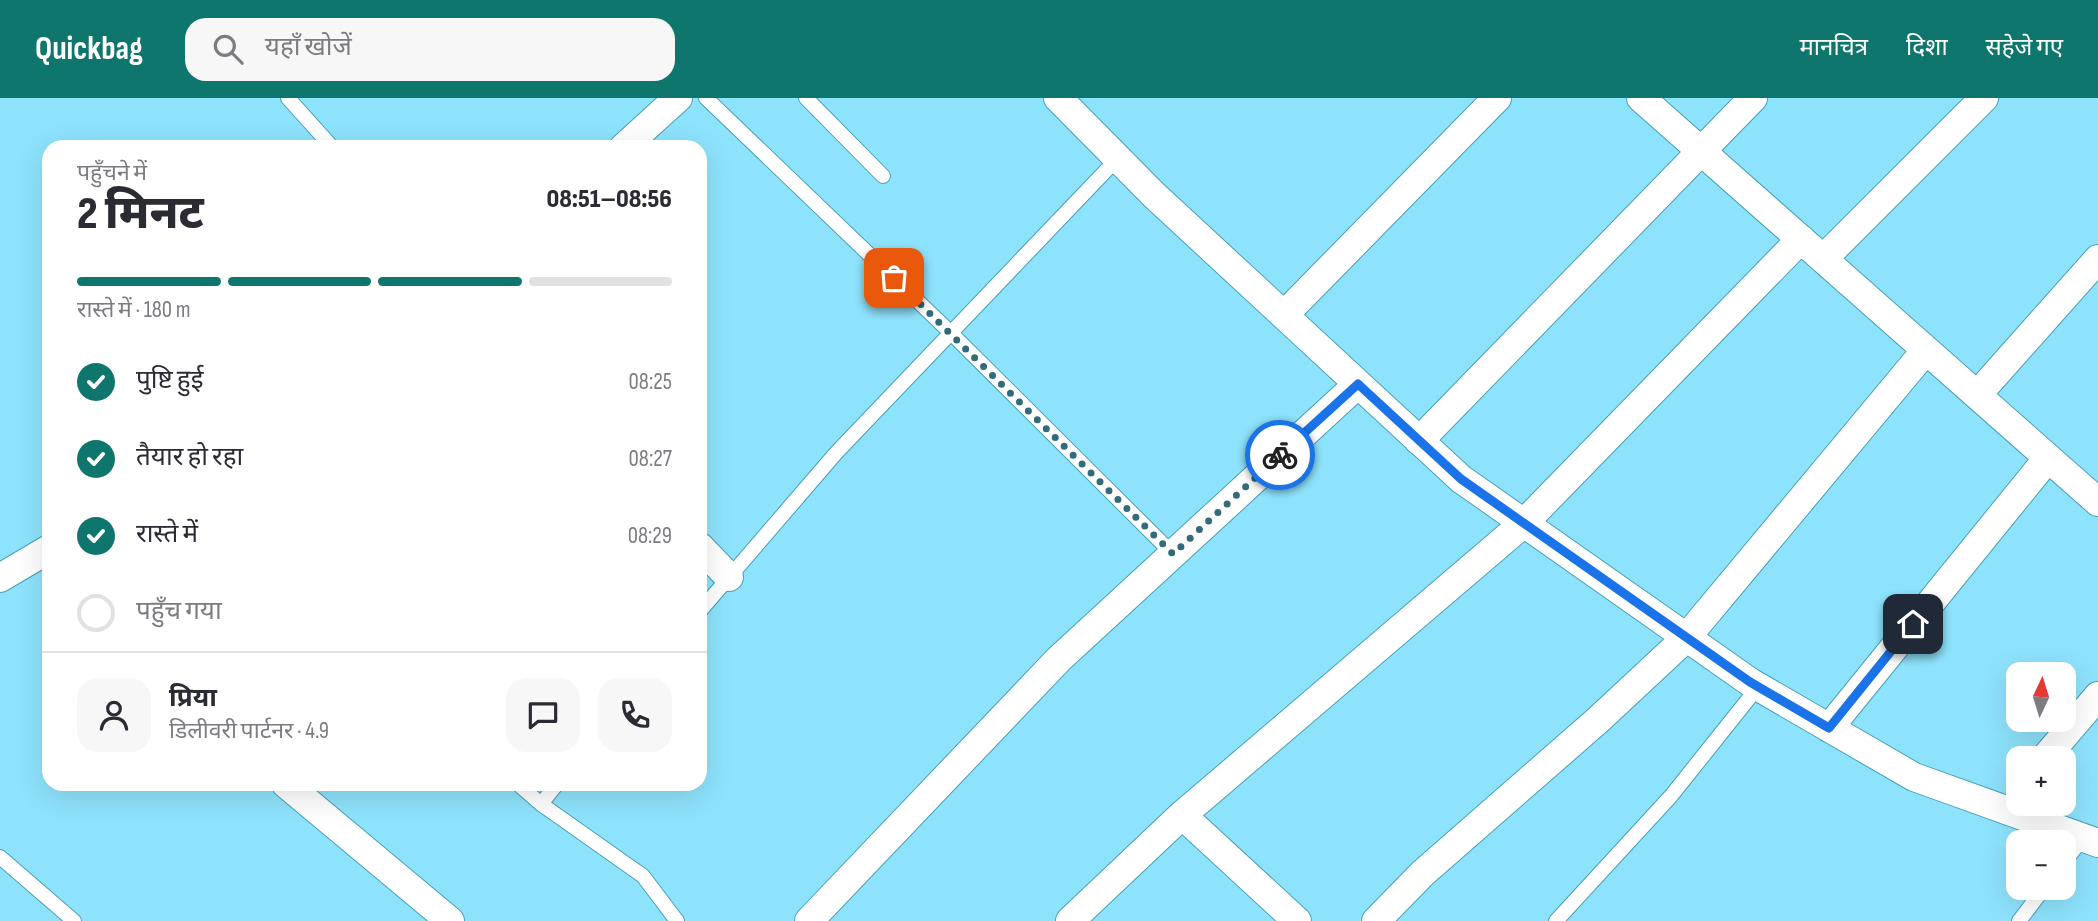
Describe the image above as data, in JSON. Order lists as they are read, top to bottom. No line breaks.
{"north":"top","page":{"header":"Quickbag","search":"यहाँ खोजें","nav":["मानचित्र","दिशा","सहेजे गए"],"heading":["2 मिनट","पहुँचने में","08:51–08:56"],"panel":["प्रिया","डिलीवरी पार्टनर · 4.9"],"bar":"रास्ते में · 180 m","list":[["पुष्टि हुई","08:25"],["तैयार हो रहा","08:27"],["रास्ते में","08:29"],"पहुँच गया"],"map_buttons":["+","−"]}}
